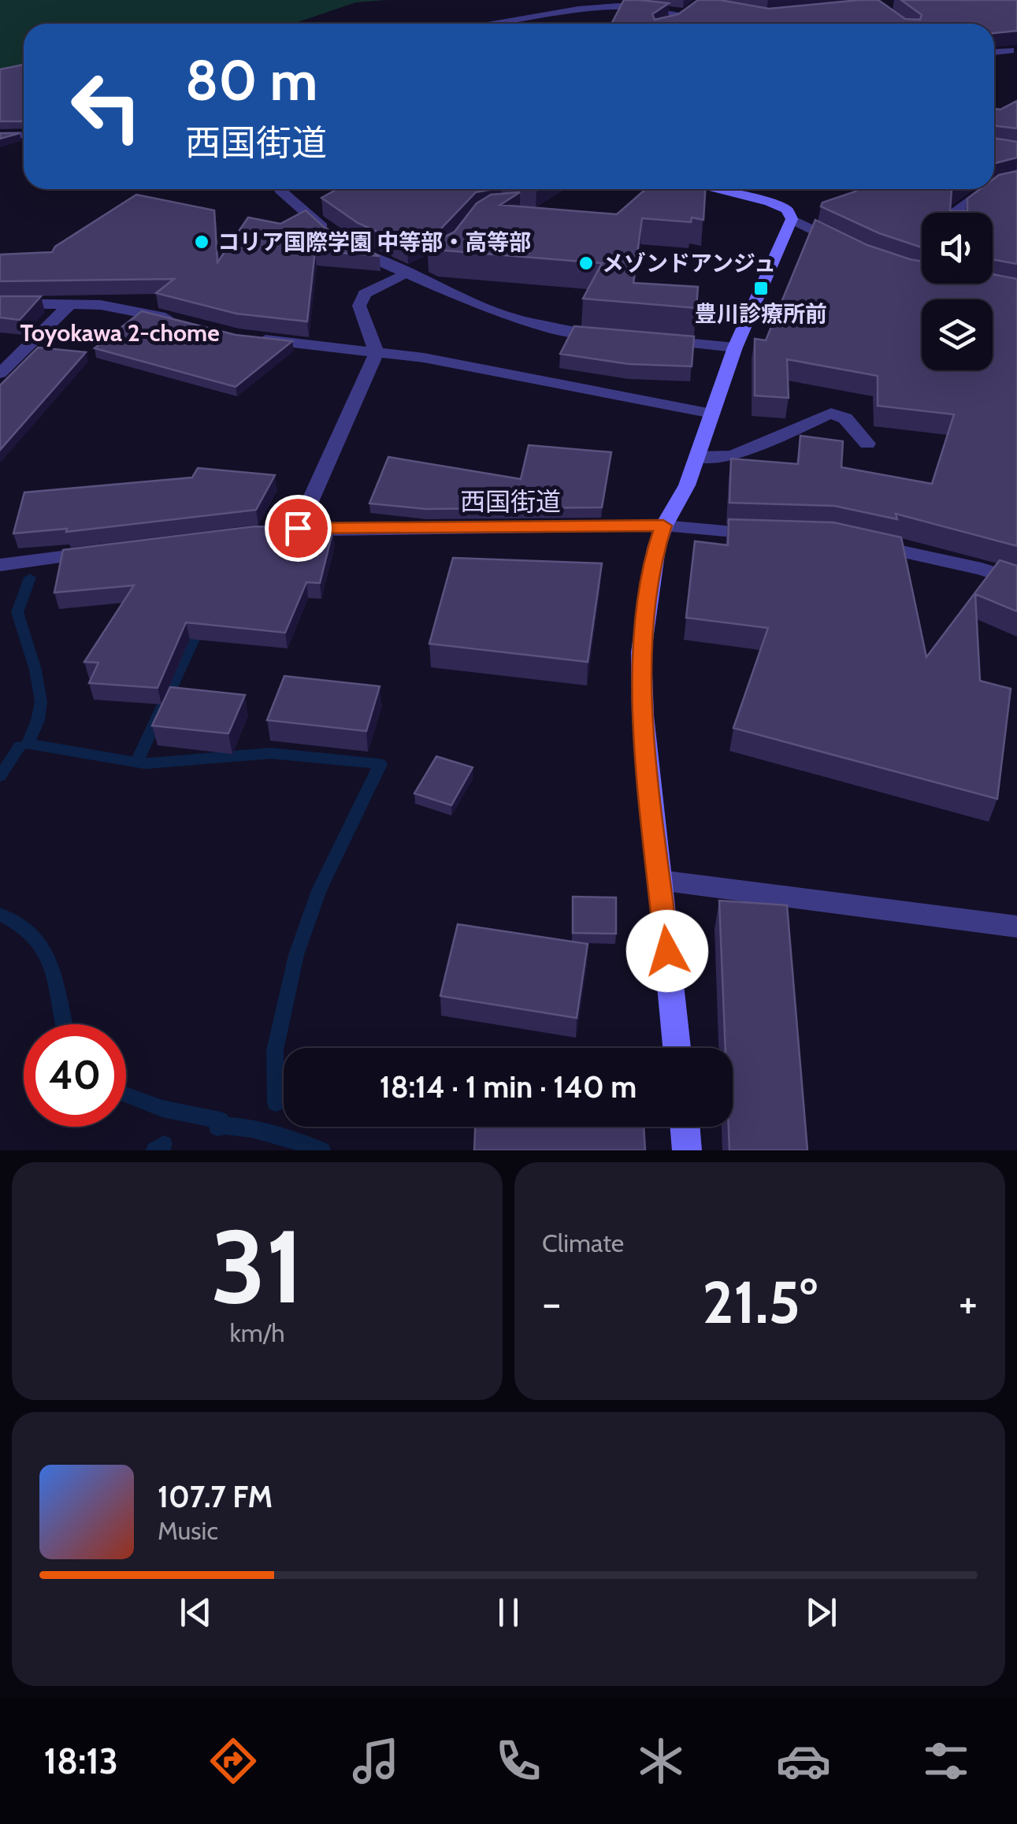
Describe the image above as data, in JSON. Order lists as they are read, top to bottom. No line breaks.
{"streets":{"street":["西国街道"]},"districts":["Toyokawa 2-chome"],"places":{"other":["コリア国際学園 中等部・高等部","メゾンドアンジュ"],"transit":["豊川診療所前"]},"page":{"turn":["80 m","西国街道"],"limit":"40","trip":"18:14 · 1 min · 140 m","tile":[["31","km/h"],"Climate"],"heat":["−","21.5°","+"],"song":["107.7 FM","Music"],"tabs":"18:13"}}
